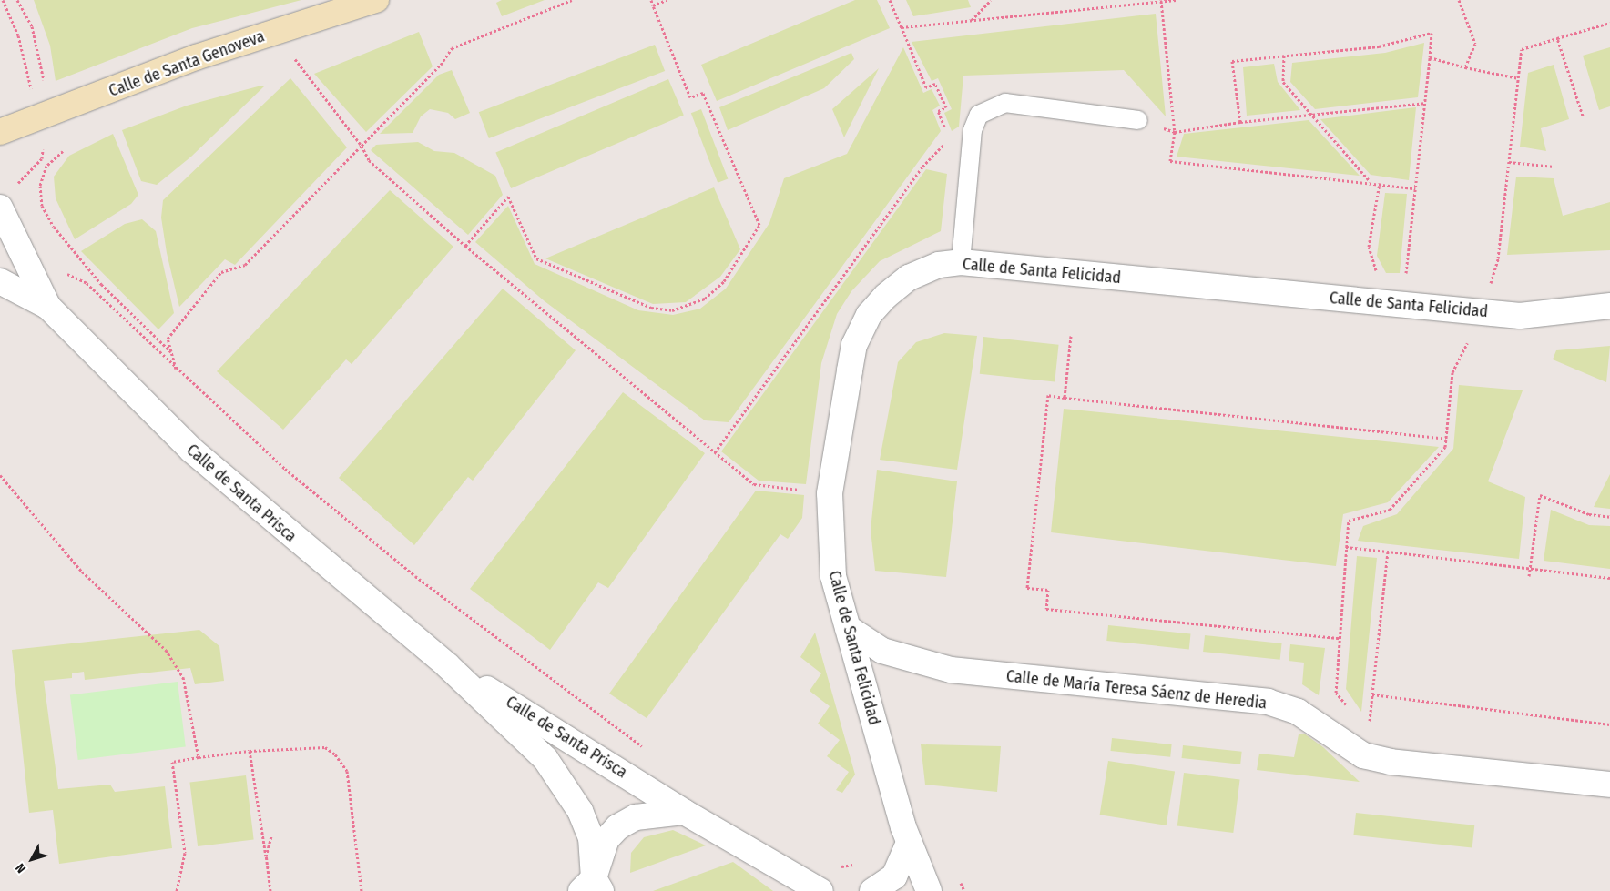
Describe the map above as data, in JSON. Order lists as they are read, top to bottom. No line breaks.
{"streets":{"street":["Calle de Santa Genoveva","Calle de Santa Felicidad","Calle de Santa Prisca","Calle de María Teresa Sáenz de Heredia"]},"crossings":[["Calle de Santa Felicidad","Calle de María Teresa Sáenz de Heredia"]],"north":"bottom left"}
